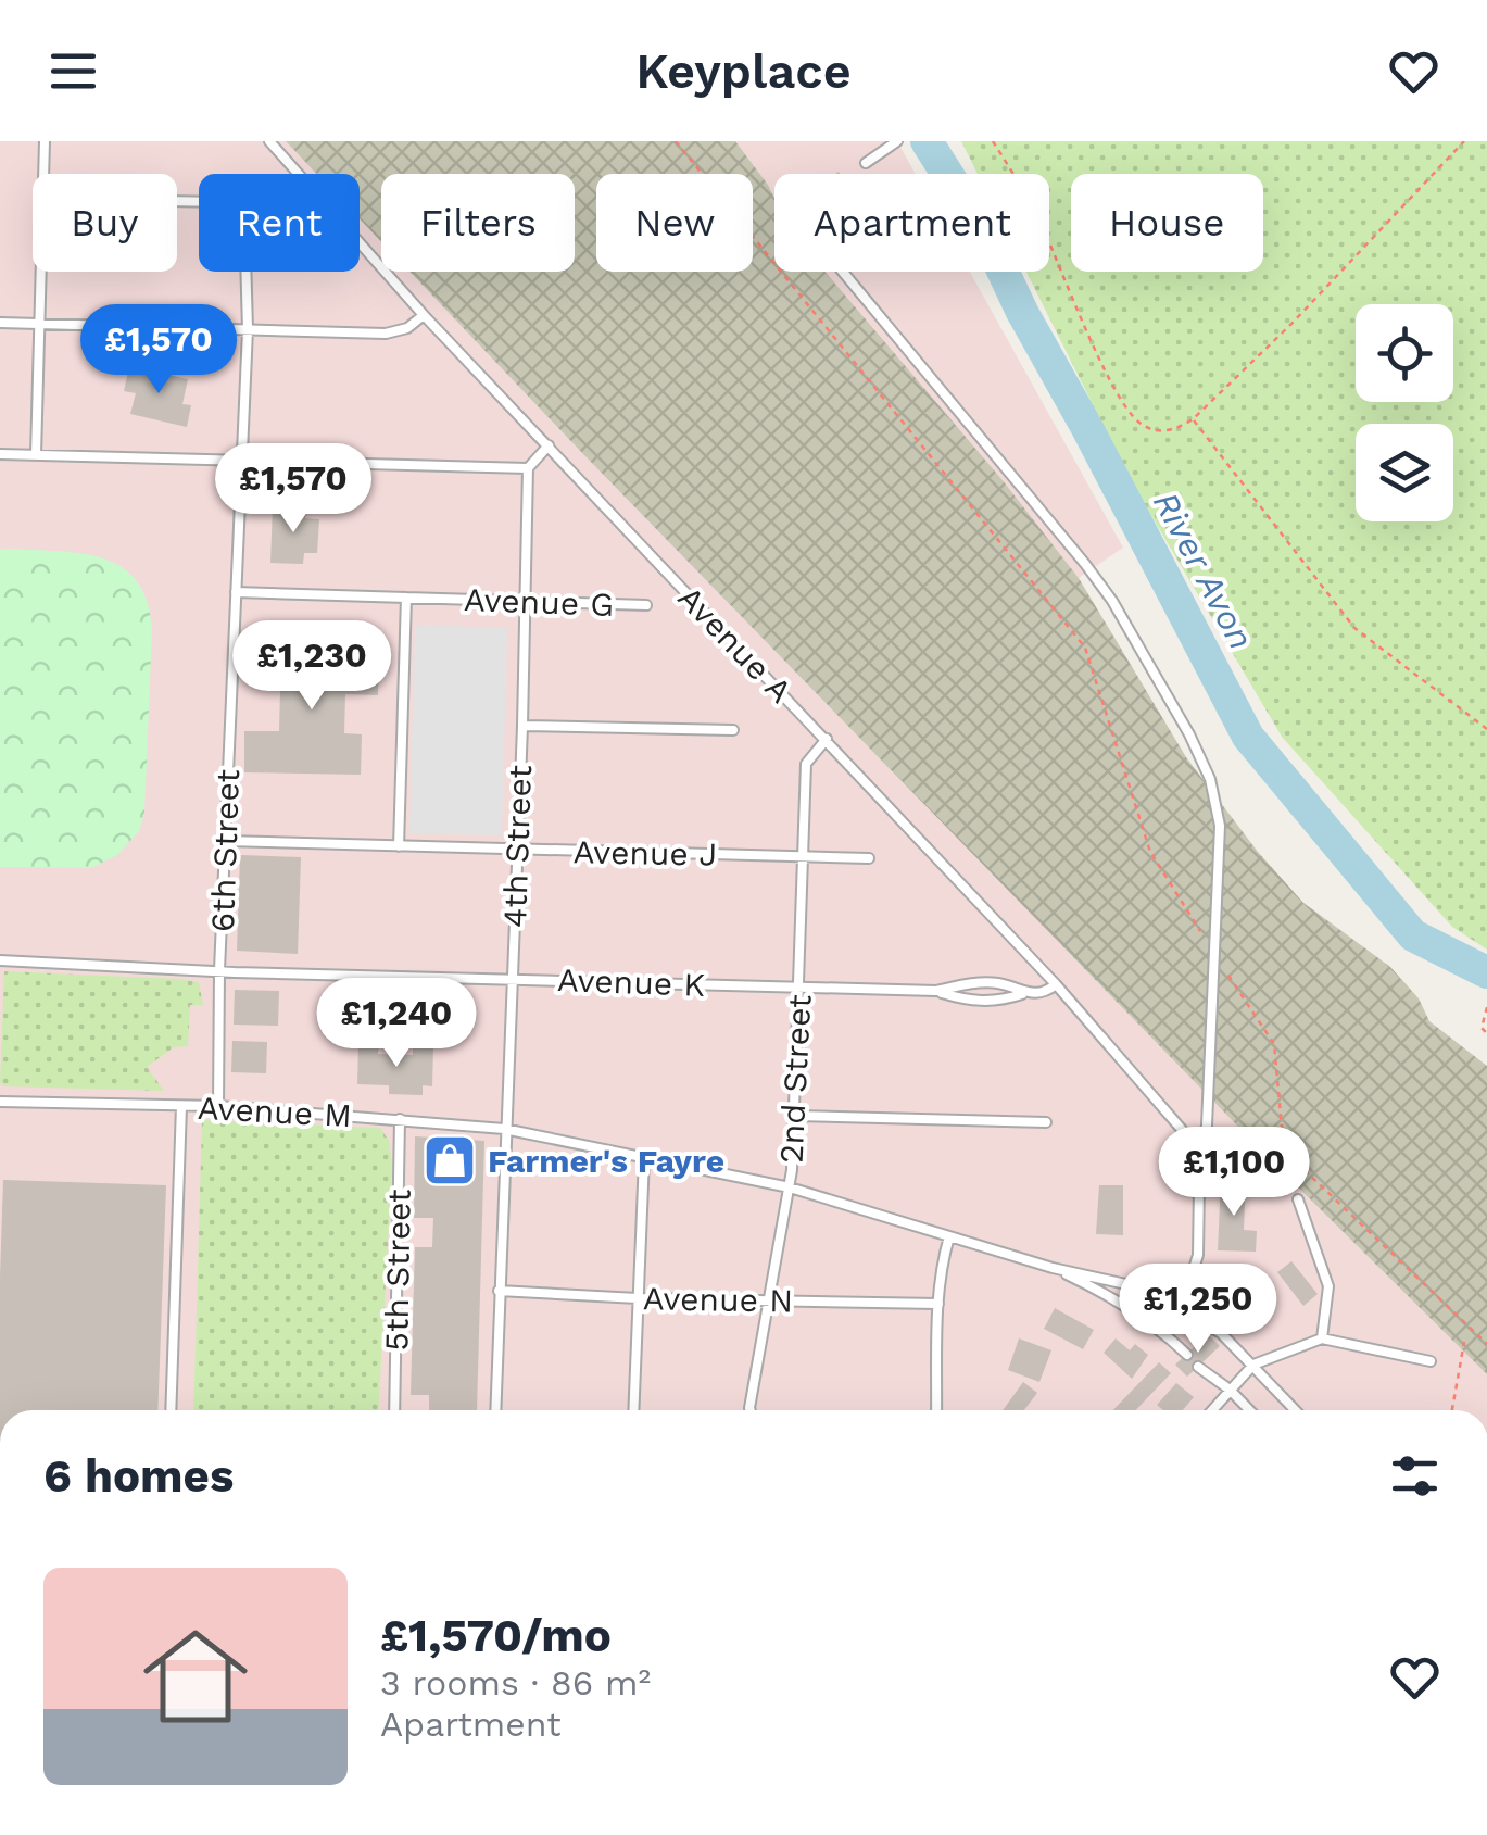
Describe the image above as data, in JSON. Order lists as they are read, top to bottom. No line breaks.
{"streets":{"lane":["Avenue G","Avenue A","4th Street","6th Street","Avenue J","Avenue K","2nd Street","Avenue M","5th Street","Avenue N"]},"crossings":[["Avenue G","4th Street"],["Avenue G","6th Street"],["Avenue A","Avenue K"],["Avenue A","2nd Street"],["4th Street","Avenue J"],["4th Street","Avenue K"],["4th Street","Avenue M"],["4th Street","Avenue N"],["6th Street","Avenue J"],["6th Street","Avenue K"],["6th Street","Avenue M"],["Avenue J","2nd Street"],["Avenue K","2nd Street"],["2nd Street","Avenue M"],["2nd Street","Avenue N"],["Avenue M","5th Street"]],"water":["River Avon"],"places":{"shop":["Farmer's Fayre"]},"page":{"header":"Keyplace","chip":["Buy","Rent","Filters","New","Apartment","House"],"price":["£1,570","£1,570","£1,230","£1,240","£1,100","£1,250"],"heading":"6 homes","list":[{"name":"£1,570/mo","note":"3 rooms · 86 m² · Apartment"}]}}
